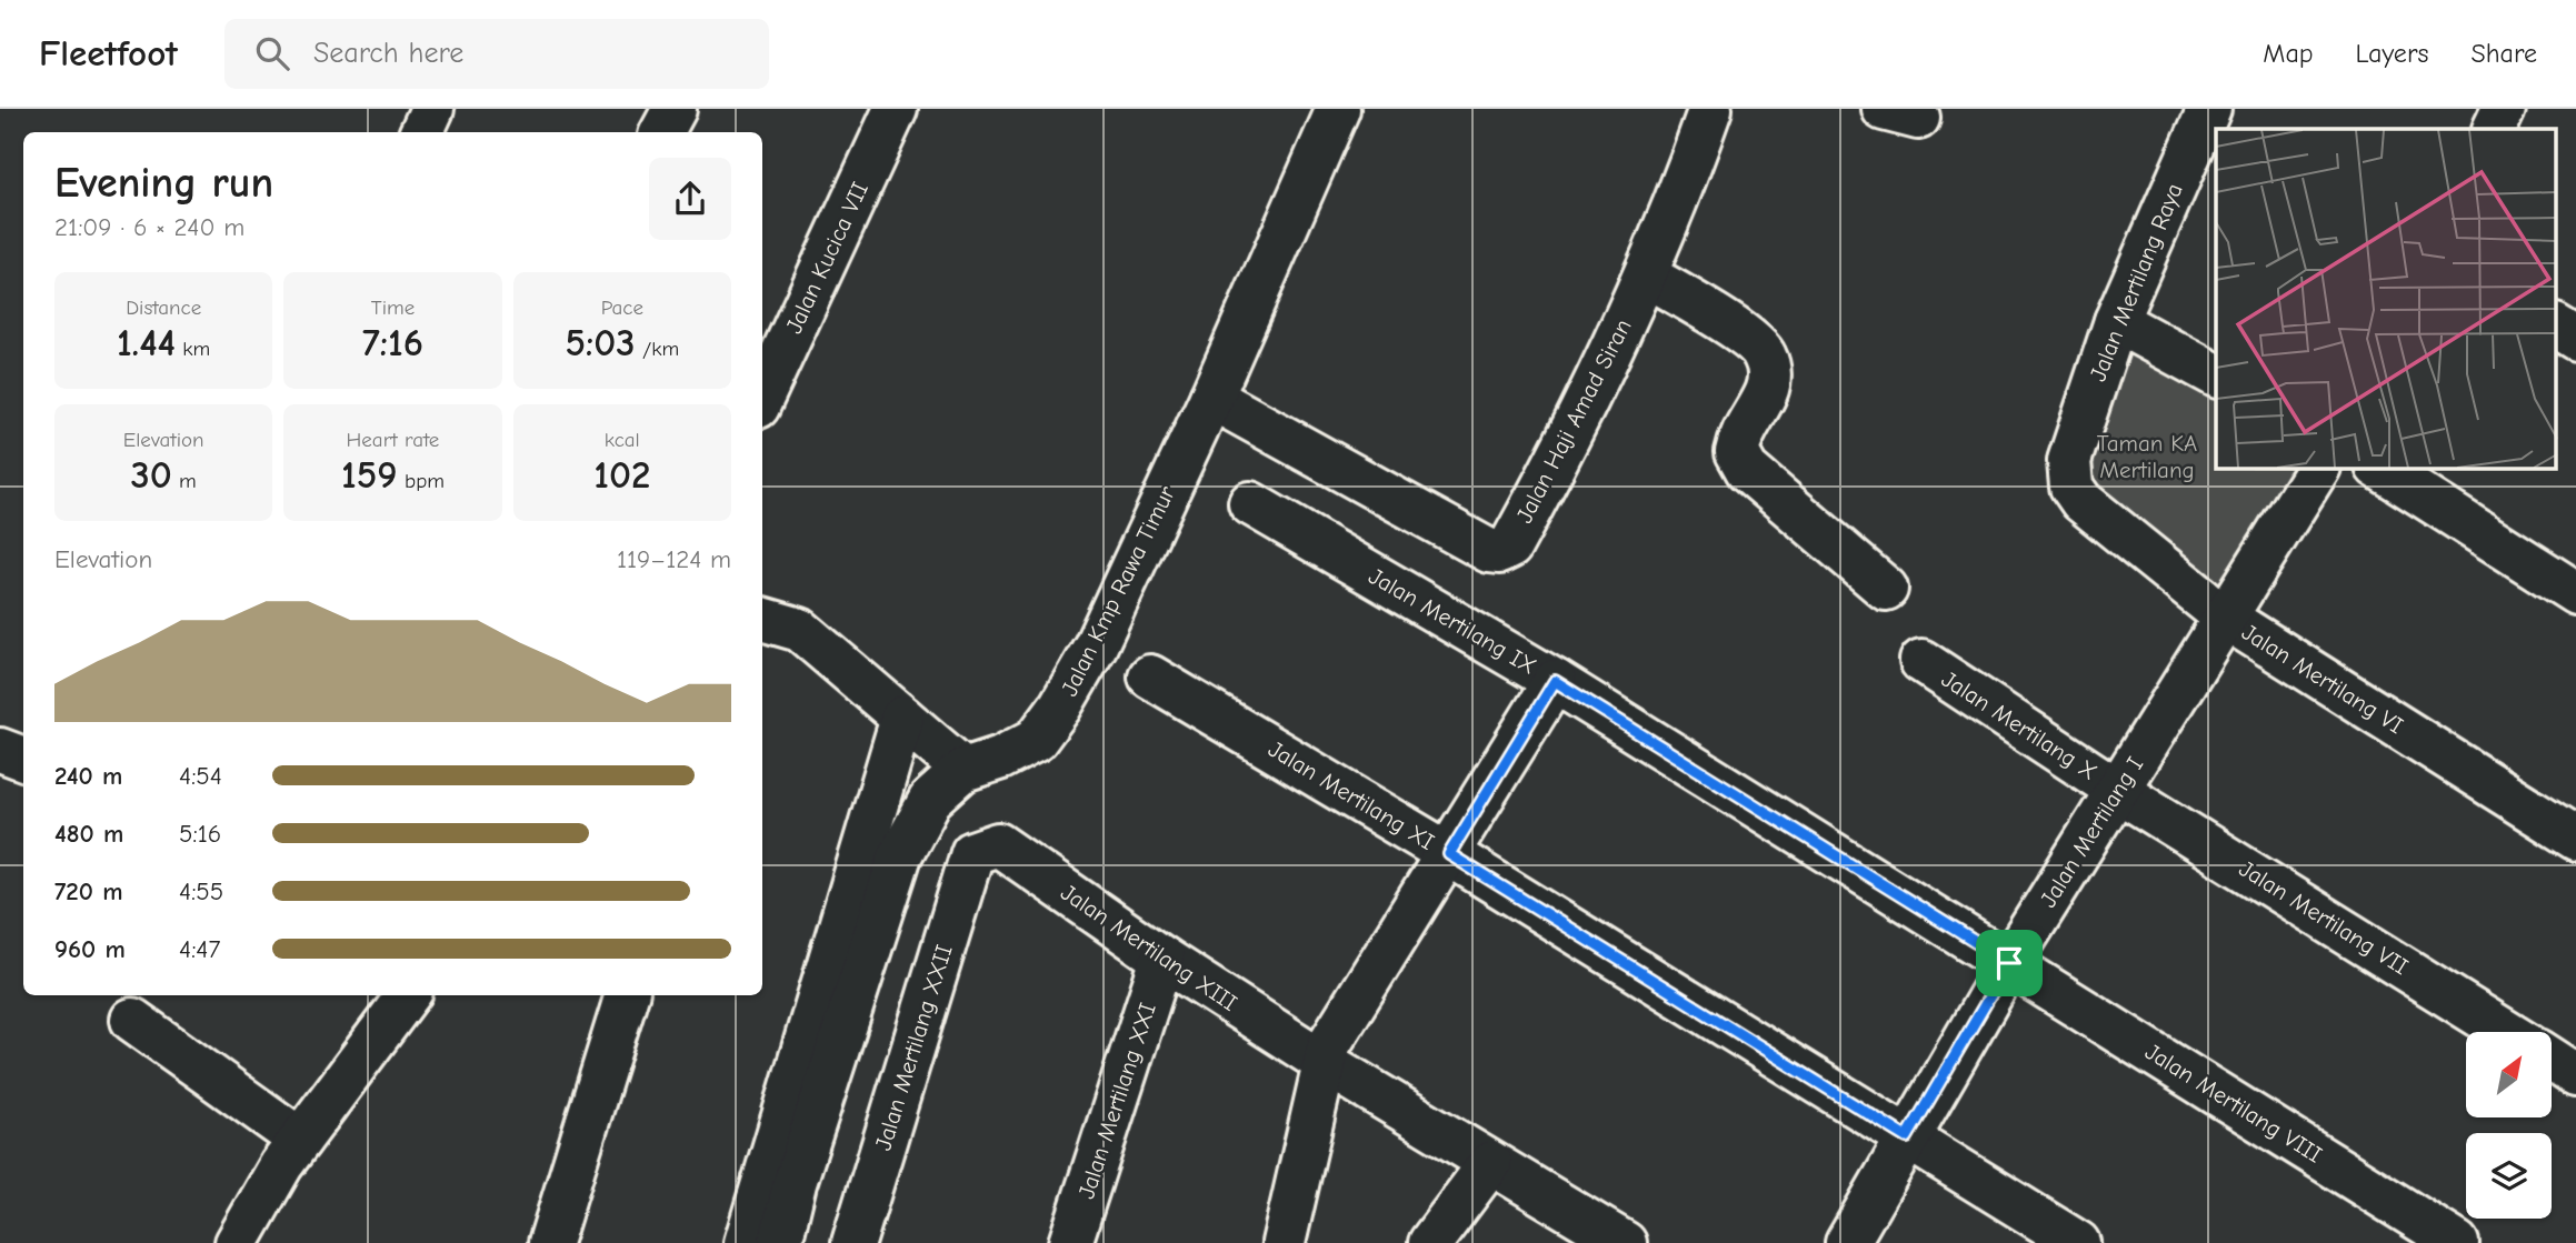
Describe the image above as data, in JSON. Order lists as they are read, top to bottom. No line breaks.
{"streets":{"street":["Jalan Kucica VII","Jalan Mertilang Raya","Jalan Haji Amad Siran","Jalan Kmp Rawa Timur","Jalan Mertilang IX","Jalan Mertilang VI","Jalan Mertilang X","Jalan Mertilang XI","Jalan Mertilang I","Jalan Mertilang VII","Jalan Mertilang XIII","Jalan Mertilang XXII","Jalan Mertilang XXI","Jalan Mertilang VIII"]},"crossings":[["Jalan Mertilang Raya","Jalan Mertilang VI"],["Jalan Haji Amad Siran","Jalan Kmp Rawa Timur"],["Jalan Mertilang IX","Jalan Mertilang I"],["Jalan Mertilang IX","Jalan Mertilang VIII"],["Jalan Mertilang VI","Jalan Mertilang I"],["Jalan Mertilang X","Jalan Mertilang I"],["Jalan Mertilang X","Jalan Mertilang VII"],["Jalan Mertilang XI","Jalan Mertilang I"],["Jalan Mertilang I","Jalan Mertilang VII"],["Jalan Mertilang I","Jalan Mertilang VIII"],["Jalan Mertilang XIII","Jalan Mertilang XXII"],["Jalan Mertilang XIII","Jalan Mertilang XXI"]],"parks":["Taman KA Mertilang"],"north":"top right","page":{"header":"Fleetfoot","search":"Search here","nav":["Map","Layers","Share"],"heading":["Evening run","21:09 · 6 × 240 m"],"stats":[["Distance","1.44 km"],["Time","7:16"],["Pace","5:03 /km"],["Elevation","30 m"],["Heart rate","159 bpm"],["kcal","102"]],"chart":["Elevation","119–124 m"],"list":[{"name":"240 m","note":"4:54"},{"name":"480 m","note":"5:16"},{"name":"720 m","note":"4:55"},{"name":"960 m","note":"4:47"}]}}
